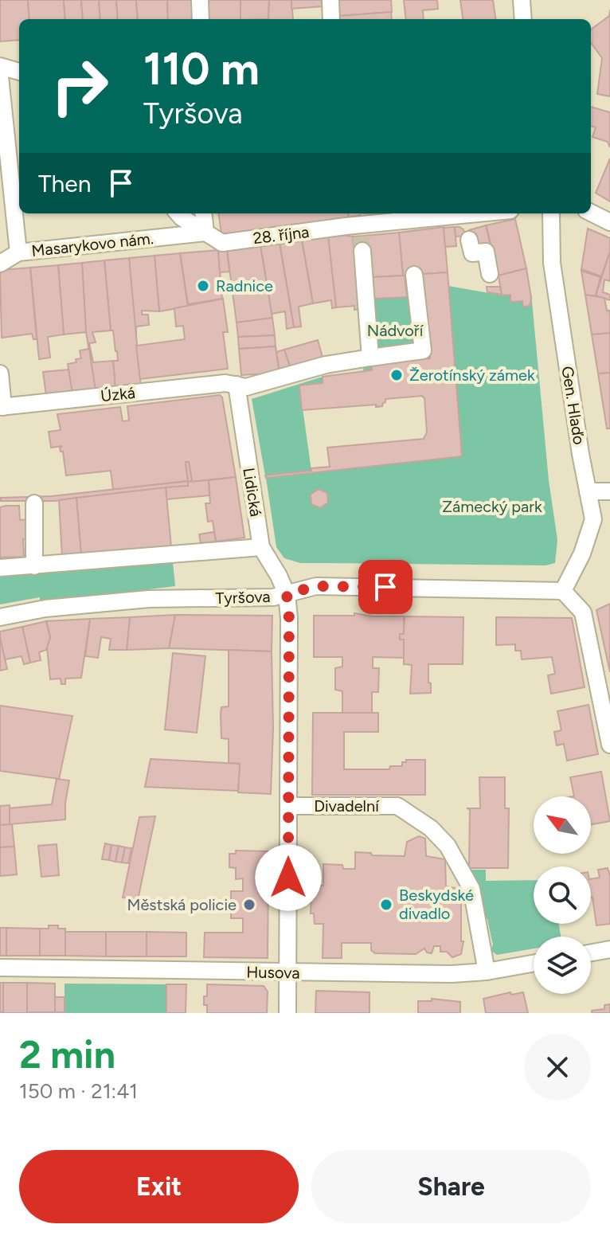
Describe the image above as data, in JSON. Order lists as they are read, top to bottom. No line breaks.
{"streets":{"street":["28. října","Masarykovo nám.","Úzká","Gen. Hlaďo","Lidická","Tyršova","Divadelní","Husova"]},"crossings":[["28. října","Masarykovo nám."],["Úzká","Lidická"],["Gen. Hlaďo","Tyršova"],["Lidická","Tyršova"],["Divadelní","Husova"]],"parks":["Nádvoří","Zámecký park"],"places":["Radnice","Žerotínský zámek","Městská policie","Beskydské divadlo"],"north":"top left","page":{"turn":["110 m","Tyršova"],"then":"Then","heading":["2 min","150 m · 21:41"],"buttons":["Exit","Share"]}}
